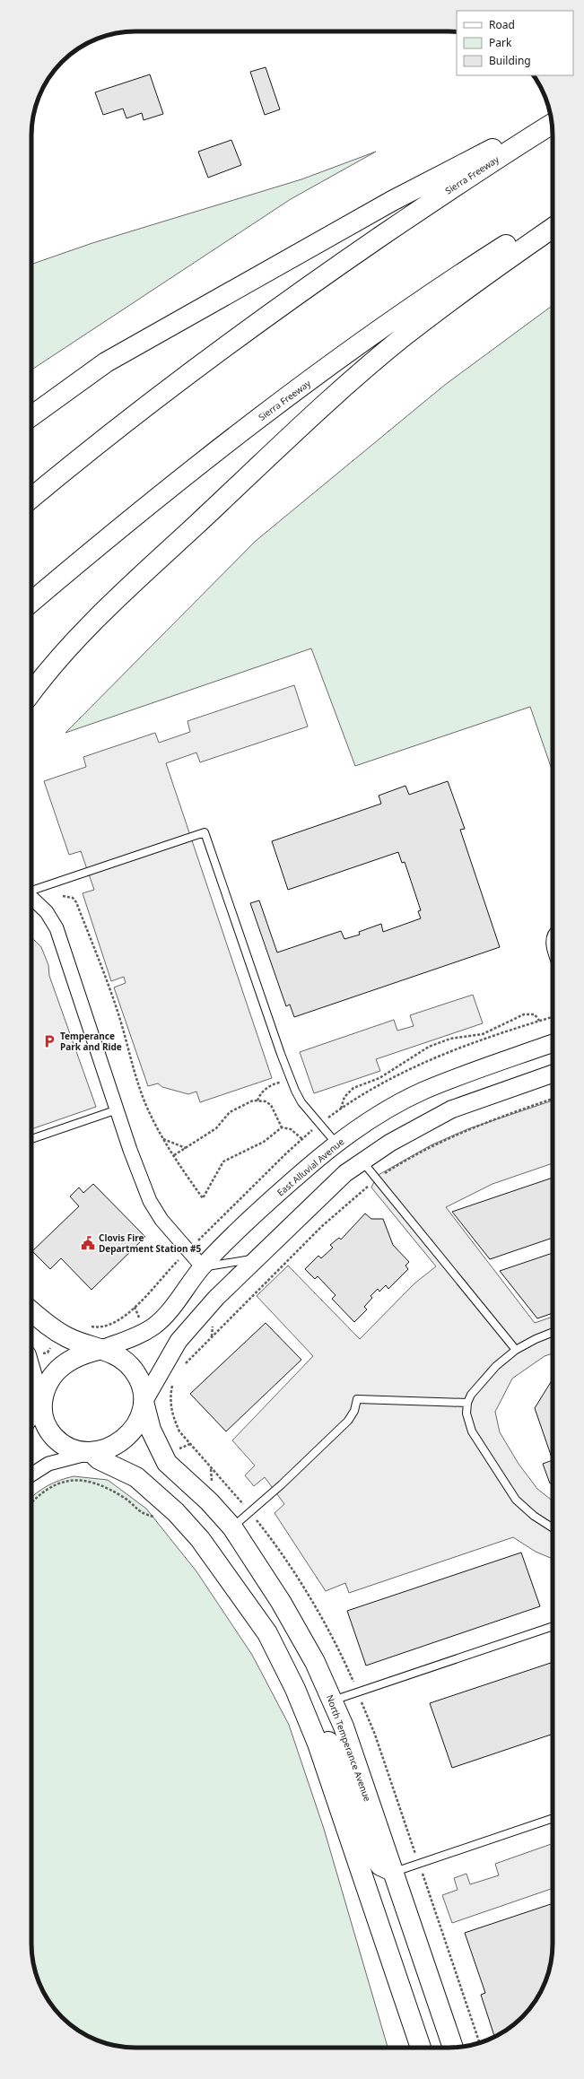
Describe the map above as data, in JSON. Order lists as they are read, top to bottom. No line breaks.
{"streets":{"main road":["Sierra Freeway","North Temperance Avenue"],"street":["East Alluvial Avenue"]},"crossings":[["East Alluvial Avenue","North Temperance Avenue"]],"places":{"parking":["Temperance Park and Ride"],"public building":["Clovis Fire Department Station #5"]},"legend":["Road","Park","Building"]}
